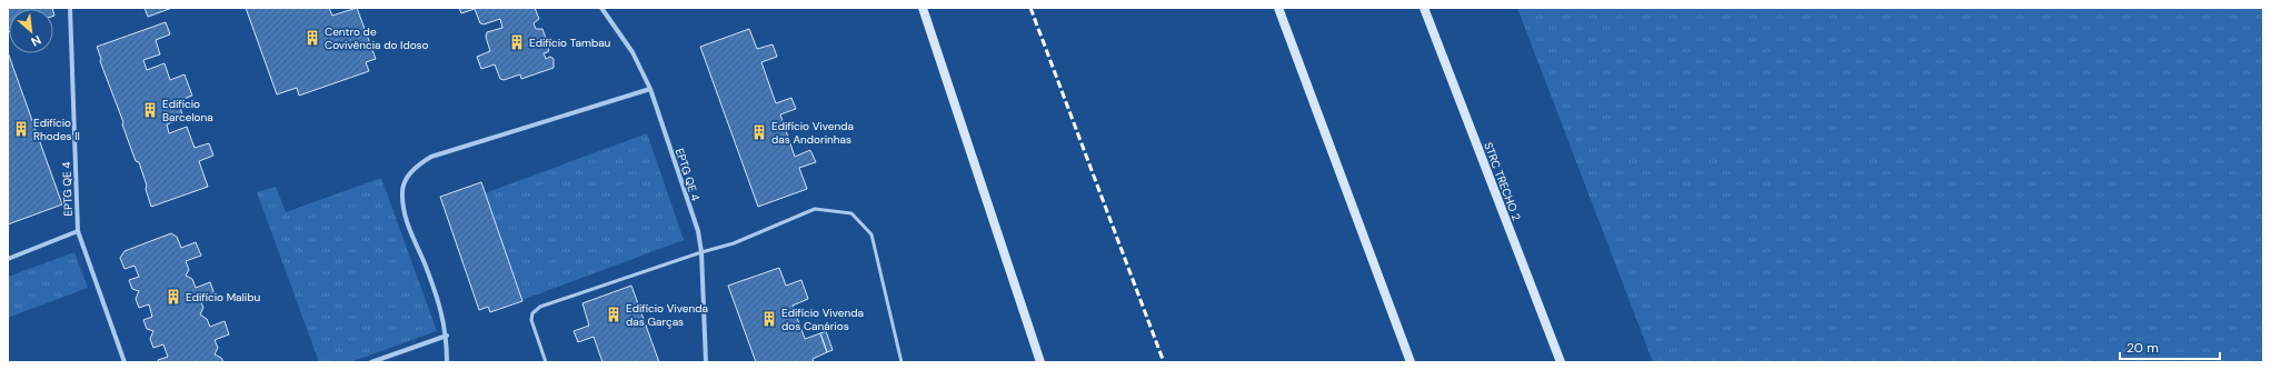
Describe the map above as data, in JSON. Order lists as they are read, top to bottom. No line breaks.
{"streets":{"main road":["STRC TRECHO 2"],"street":["EPTG QE 4"]},"places":{"building":["Centro de Covivência do Idoso","Edifício Tambau","Edifício Barcelona","Edifício Rhodes II","Edifício Vivenda das Andorinhas","Edifício Malibu","Edifício Vivenda das Garças","Edifício Vivenda dos Canários"]},"scale_bar":"20 m","north":"bottom right"}
